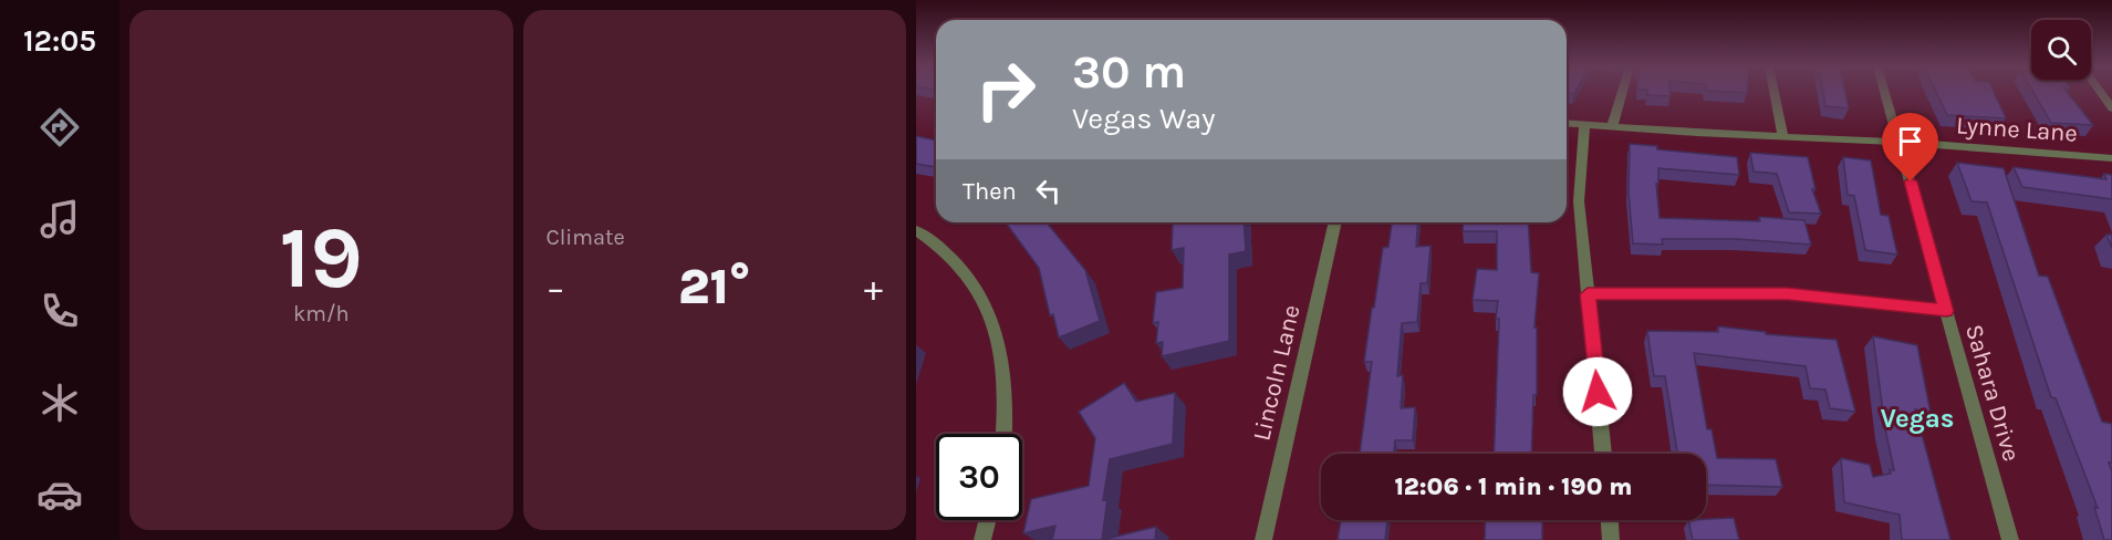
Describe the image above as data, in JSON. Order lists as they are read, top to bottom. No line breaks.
{"streets":{"street":["Lynne Lane","Lincoln Lane","Sahara Drive"]},"crossings":[["Lynne Lane","Sahara Drive"]],"districts":["Vegas"],"page":{"tabs":"12:05","tile":[["19","km/h"],"Climate"],"turn":["30 m","Vegas Way"],"then":"Then","heat":["−","21°","+"],"limit":"30","trip":"12:06 · 1 min · 190 m"}}
